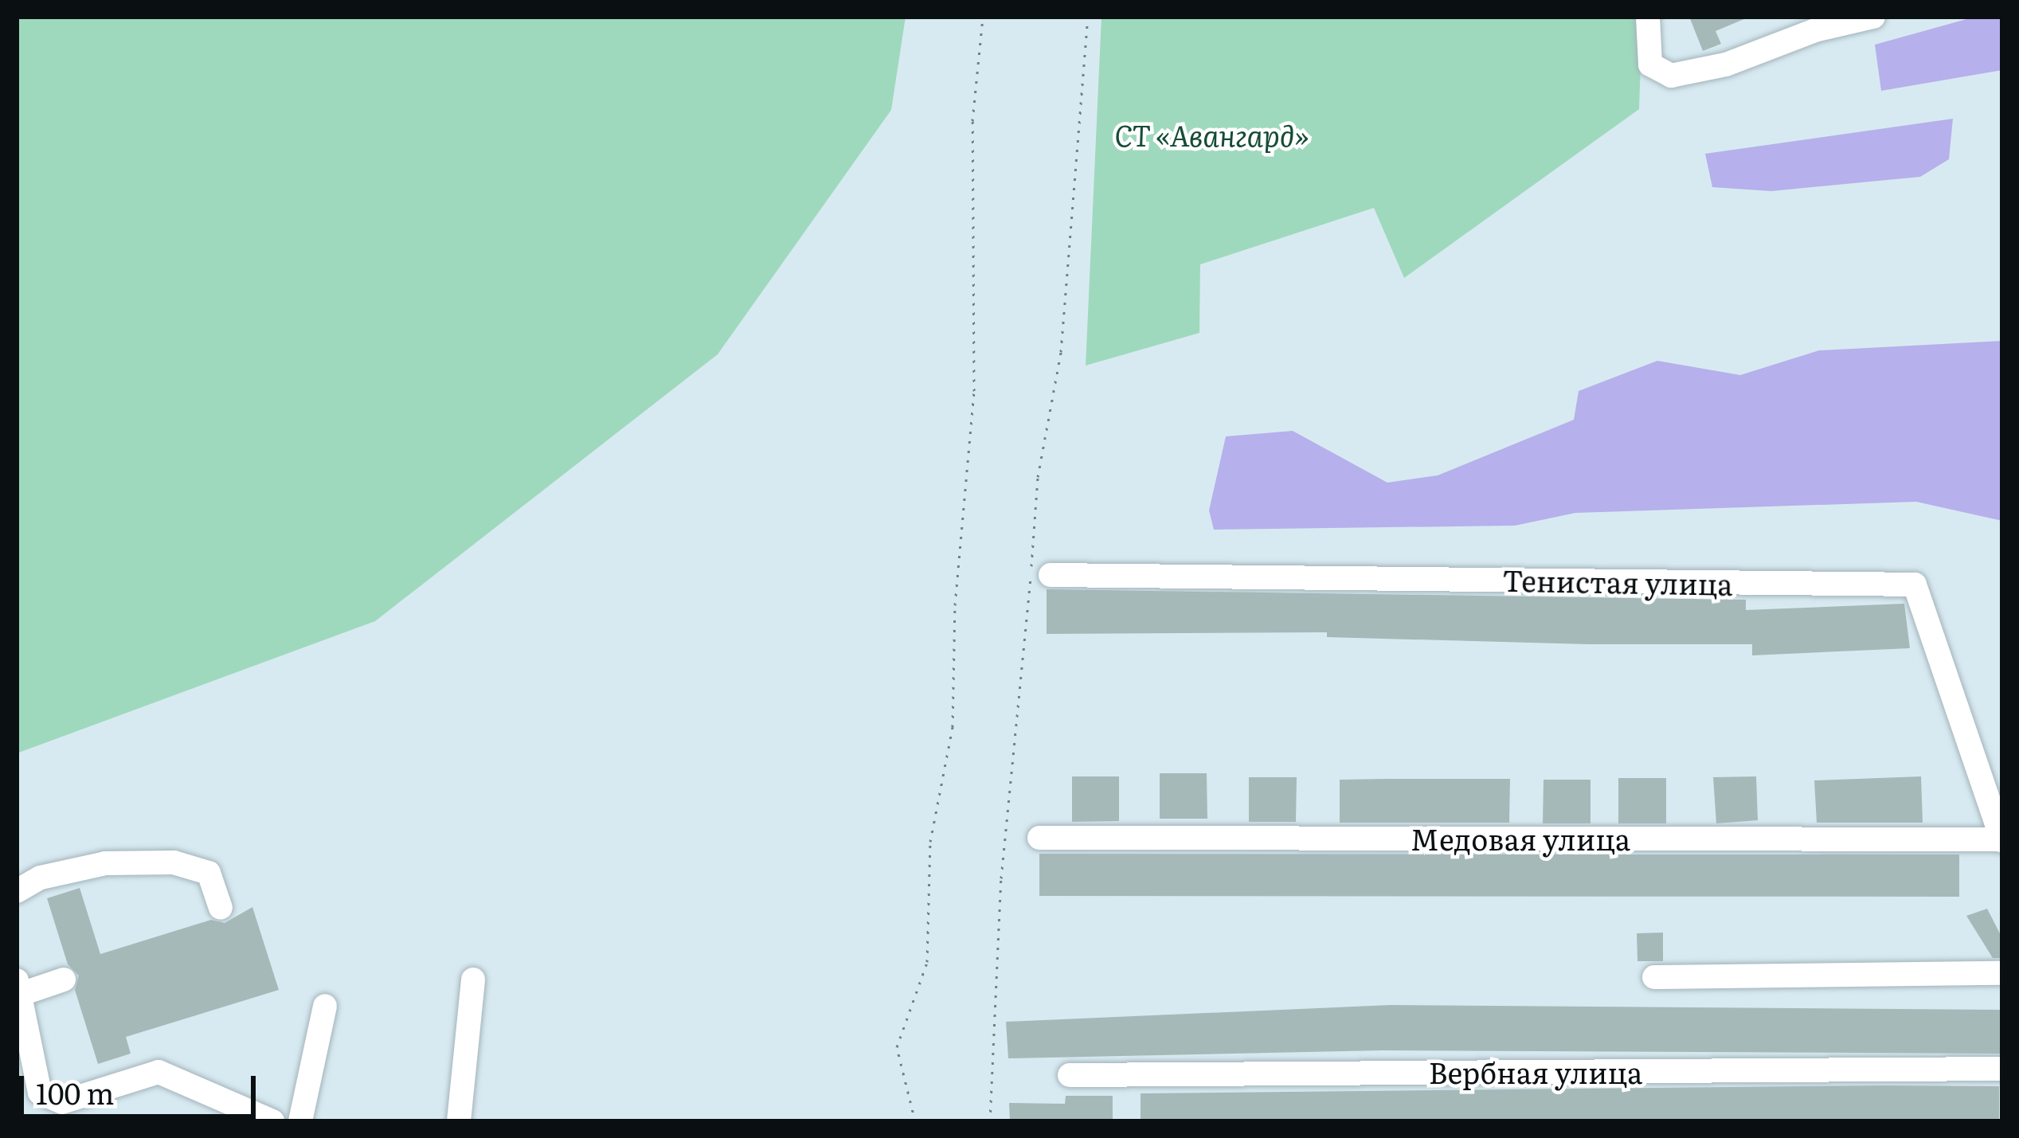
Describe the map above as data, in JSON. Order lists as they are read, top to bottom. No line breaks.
{"streets":{"street":["Тенистая улица","Медовая улица","Вербная улица"]},"crossings":[["Тенистая улица","Медовая улица"]],"parks":["СТ «Авангард»"],"scale_bar":"100 m"}
